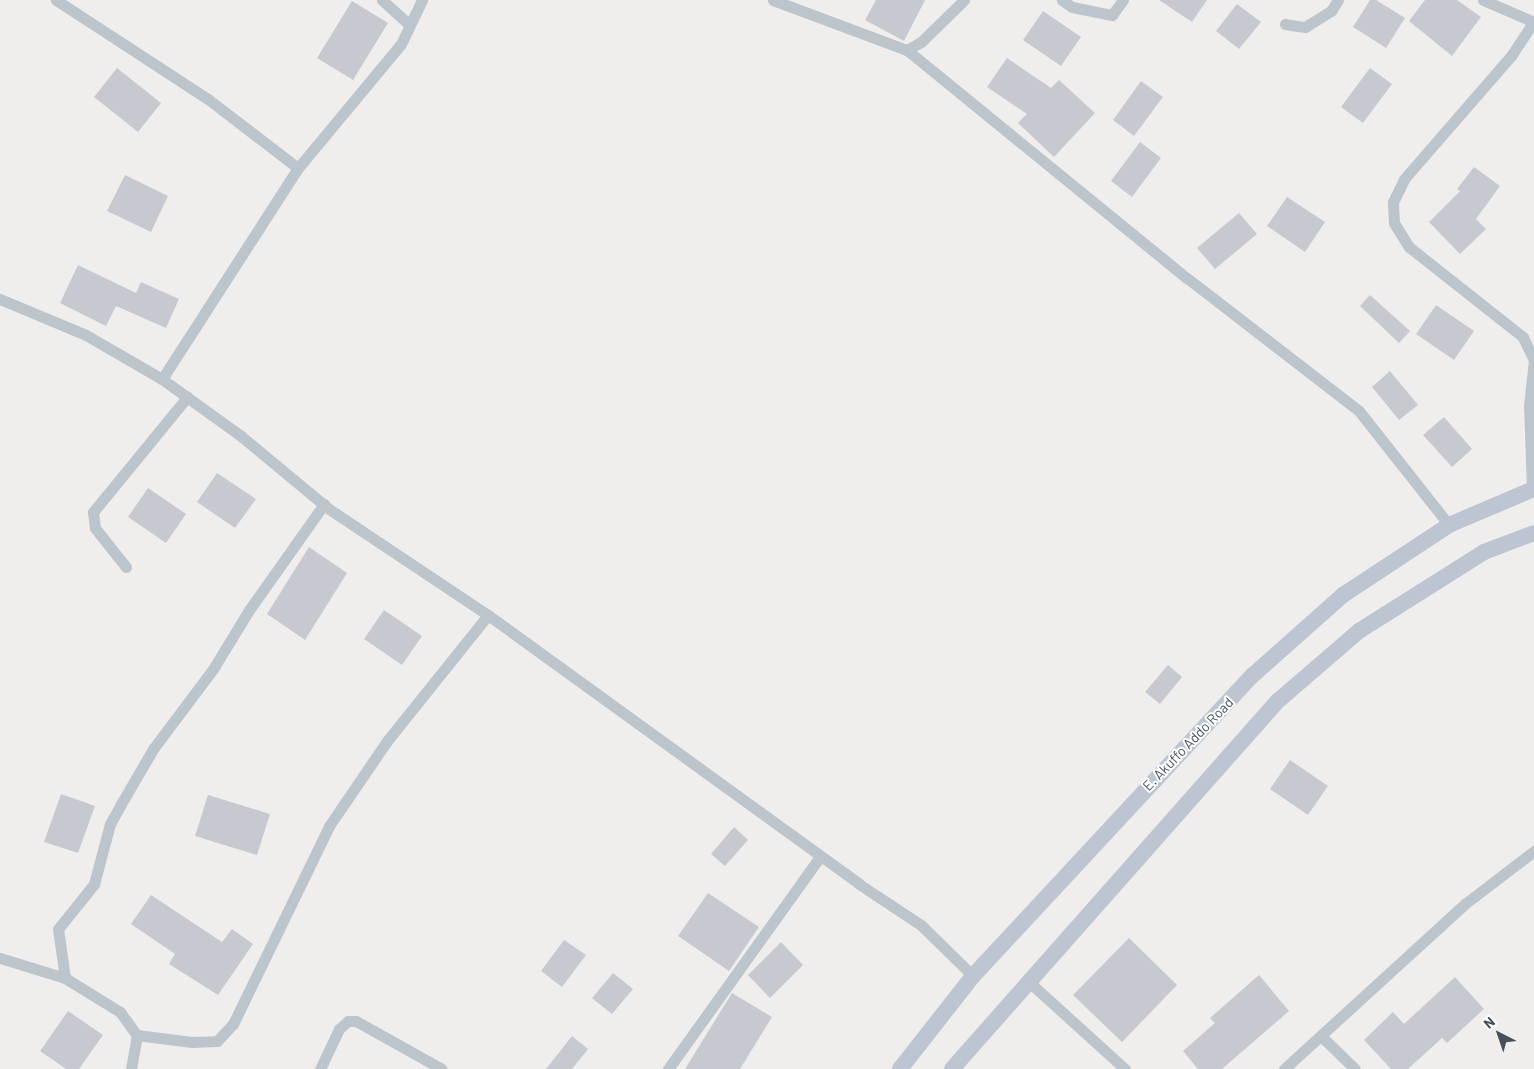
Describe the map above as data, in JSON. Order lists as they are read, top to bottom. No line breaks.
{"streets":{"main road":["E. Akuffo Addo Road"]},"north":"top left"}
